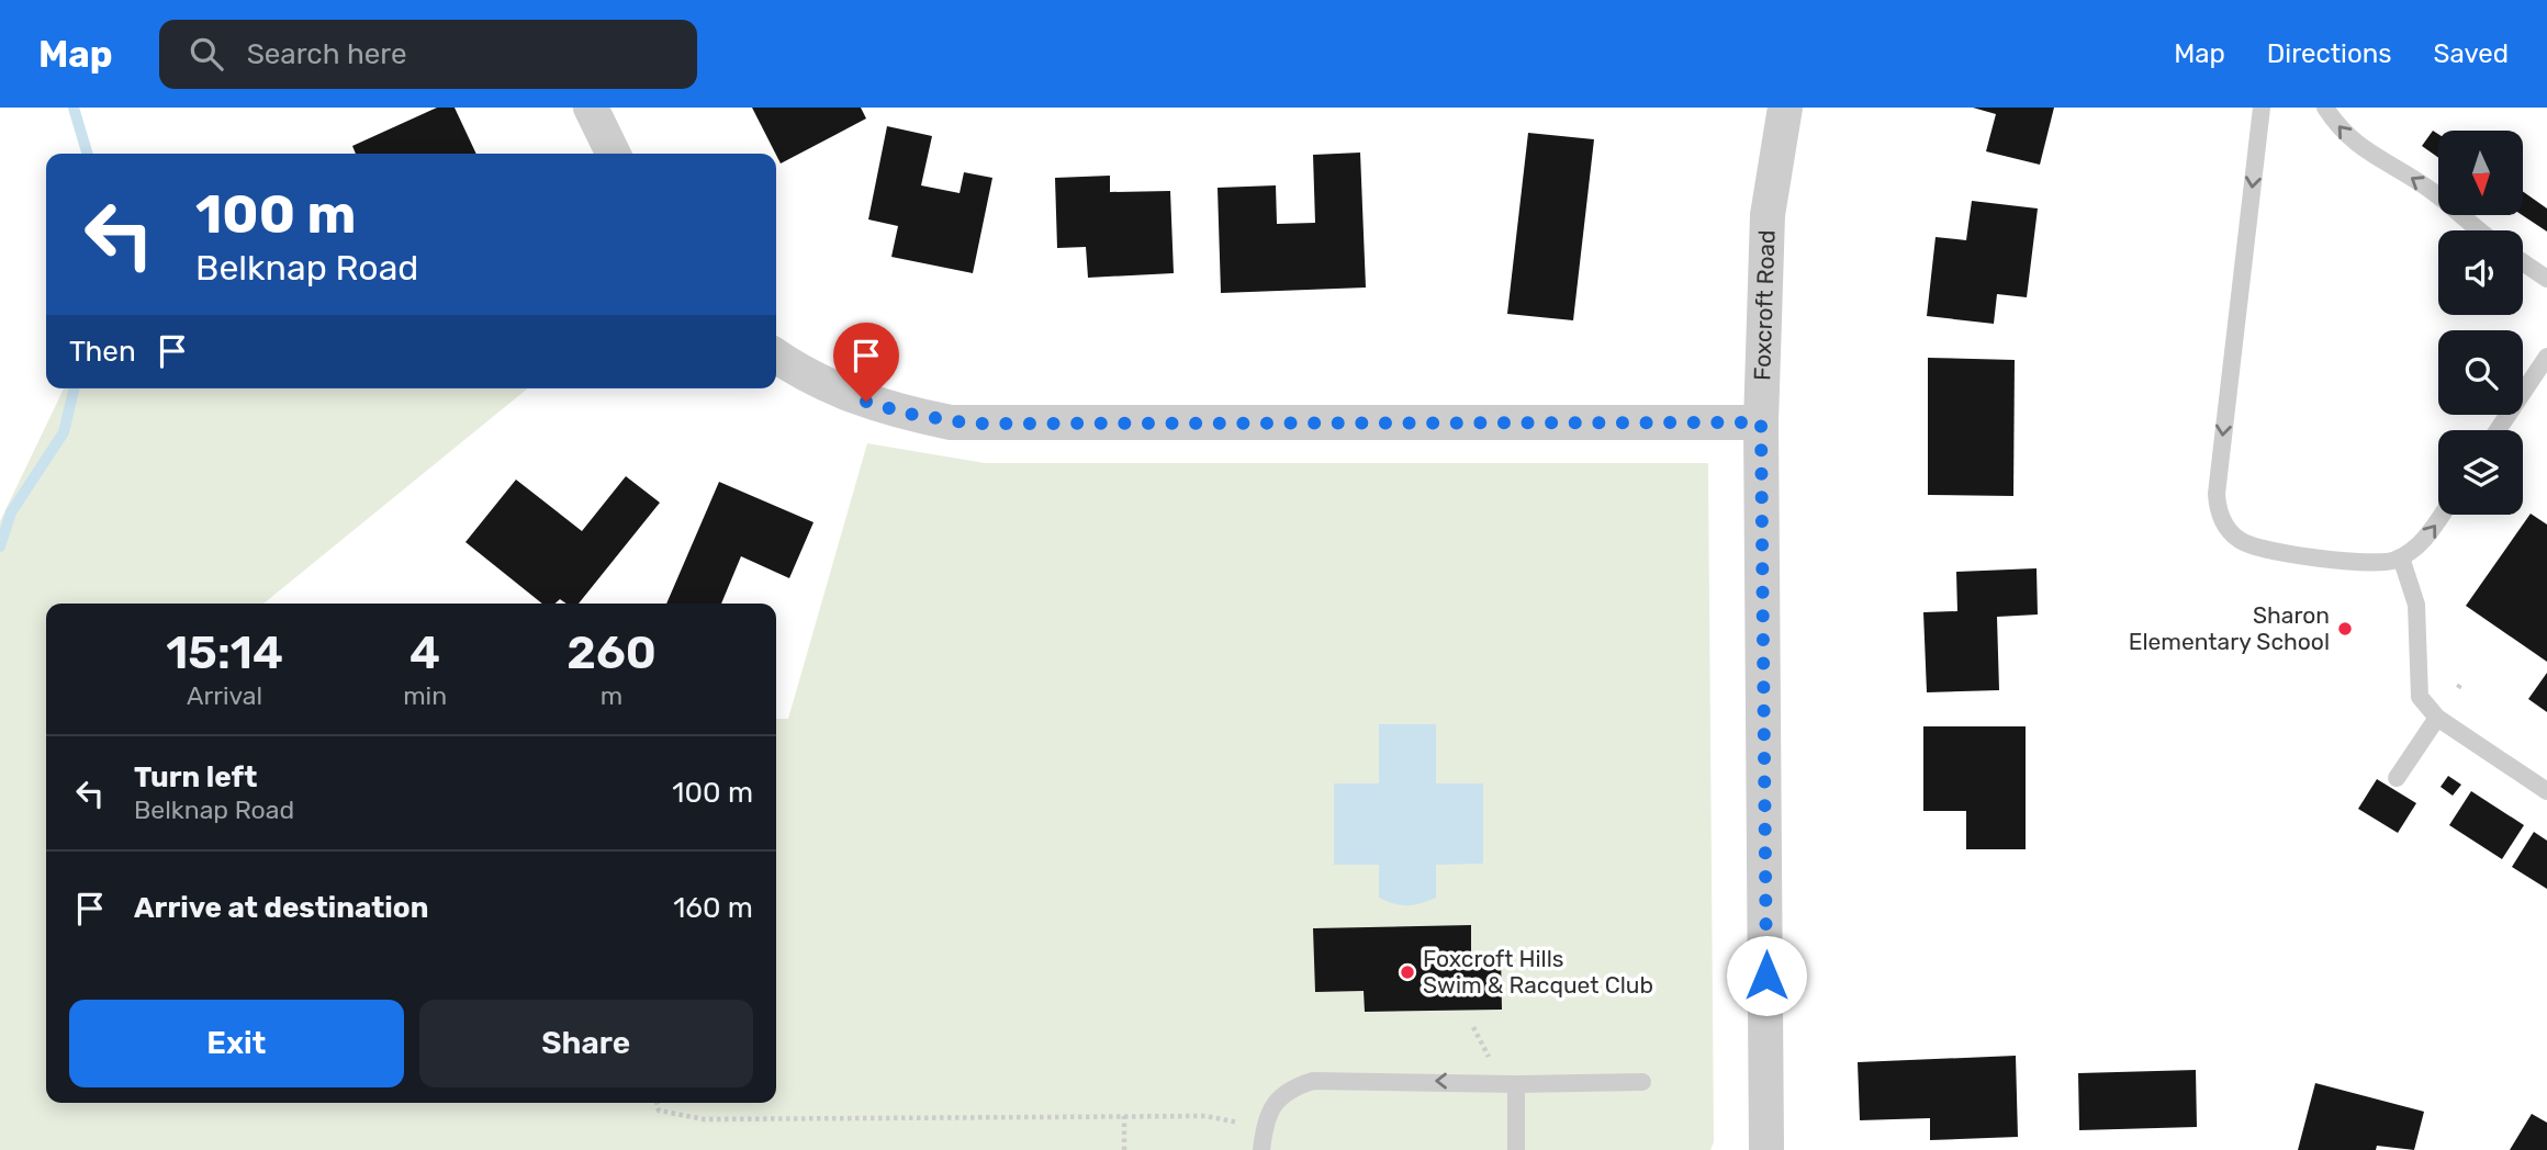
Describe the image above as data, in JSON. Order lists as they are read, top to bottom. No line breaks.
{"streets":{"street":["Foxcroft Road"]},"places":["Sharon Elementary School","Foxcroft Hills Swim & Racquet Club"],"north":"bottom","page":{"header":"Map","search":"Search here","nav":["Map","Directions","Saved"],"turn":["100 m","Belknap Road"],"then":"Then","eta":["15:14","Arrival","4","min","260","m"],"list":[{"name":"Turn left","note":"Belknap Road","value":"100 m"},{"name":"Arrive at destination","value":"160 m"}],"buttons":["Exit","Share"]}}
